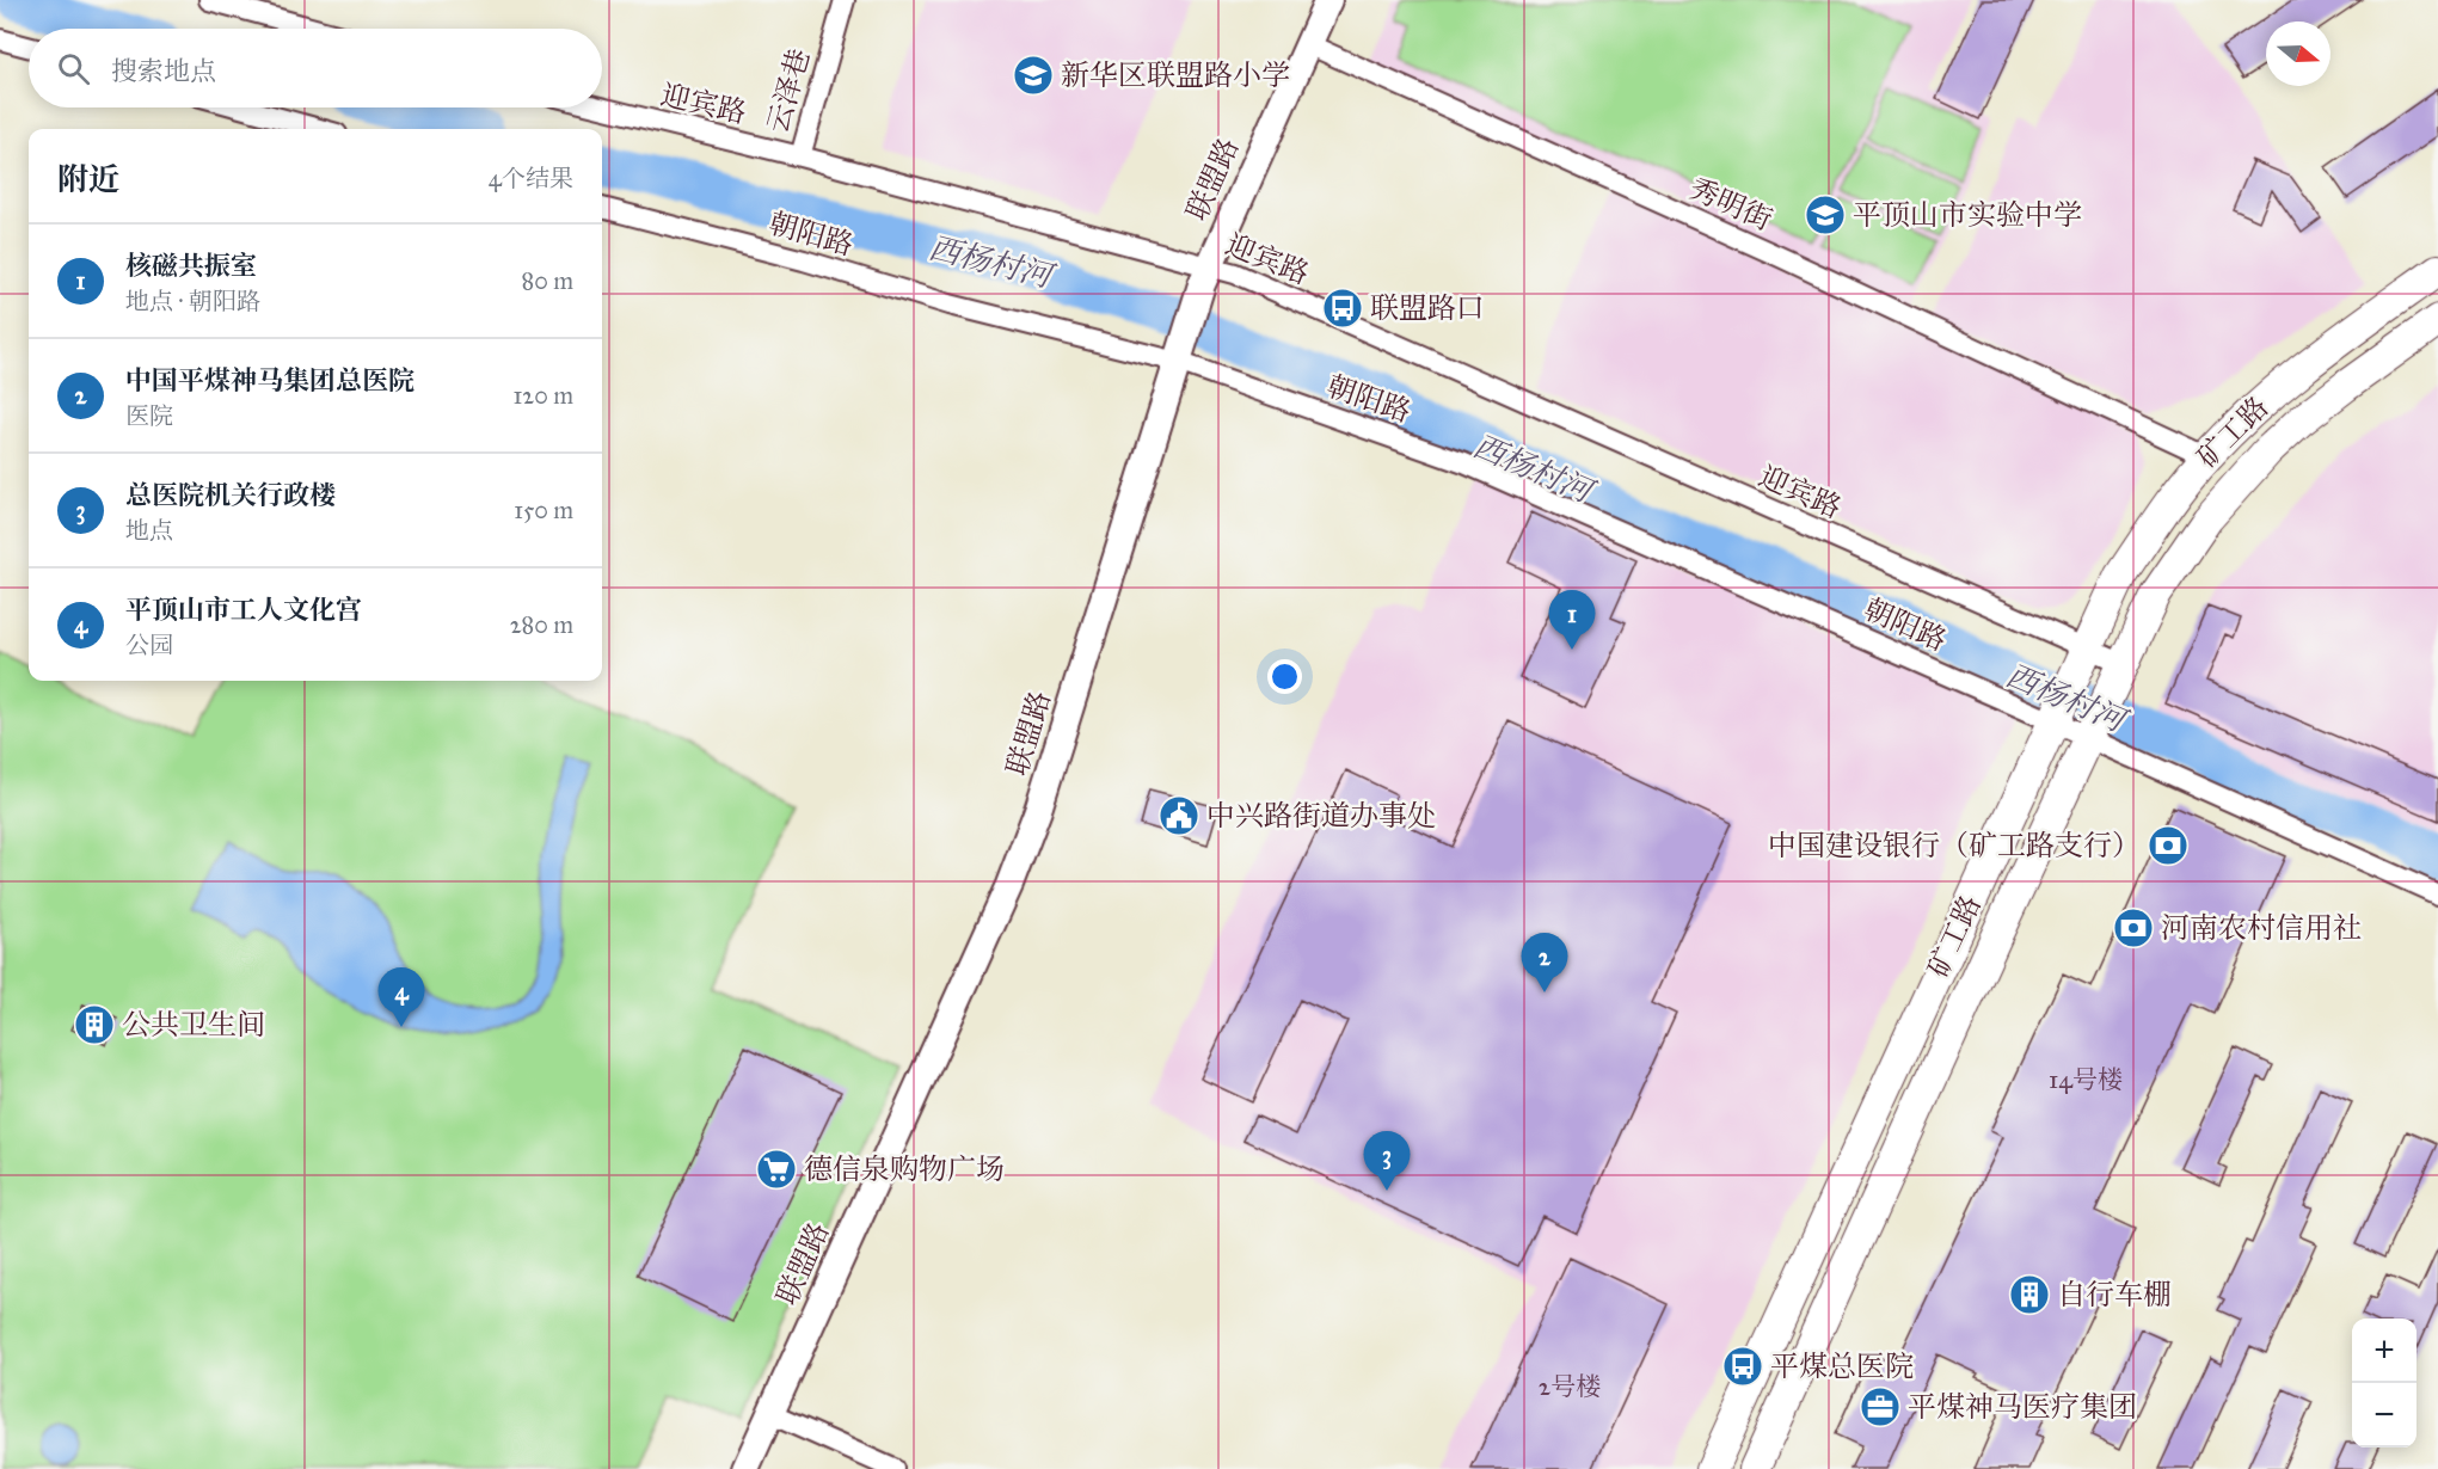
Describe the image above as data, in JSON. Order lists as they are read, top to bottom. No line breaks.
{"streets":{"main road":["矿工路"],"street":["云泽巷","迎宾路","联盟路","秀明街","朝阳路"]},"crossings":[["云泽巷","迎宾路"],["迎宾路","联盟路"],["迎宾路","矿工路"],["联盟路","秀明街"],["联盟路","朝阳路"],["秀明街","矿工路"],["朝阳路","矿工路"]],"water":["西杨村河"],"places":{"school or university":["新华区联盟路小学","平顶山市实验中学"],"bus stop":["联盟路口","平煤总医院"],"public building":["中兴路街道办事处"],"bank":["中国建设银行（矿工路支行）","河南农村信用社"],"building":["公共卫生间","自行车棚"],"supermarket":["德信泉购物广场"],"office":["平煤神马医疗集团"]},"house_numbers":["14号楼","2号楼"],"north":"right","page":{"search":"搜索地点","heading":["附近","4个结果"],"list":[{"mark":"1","name":"核磁共振室","note":"地点 · 朝阳路","value":"80 m"},{"mark":"2","name":"中国平煤神马集团总医院","note":"医院","value":"120 m"},{"mark":"3","name":"总医院机关行政楼","note":"地点","value":"150 m"},{"mark":"4","name":"平顶山市工人文化宫","note":"公园","value":"280 m"}],"pins":["1","2","4","3"],"map_buttons":["+","−"]}}
